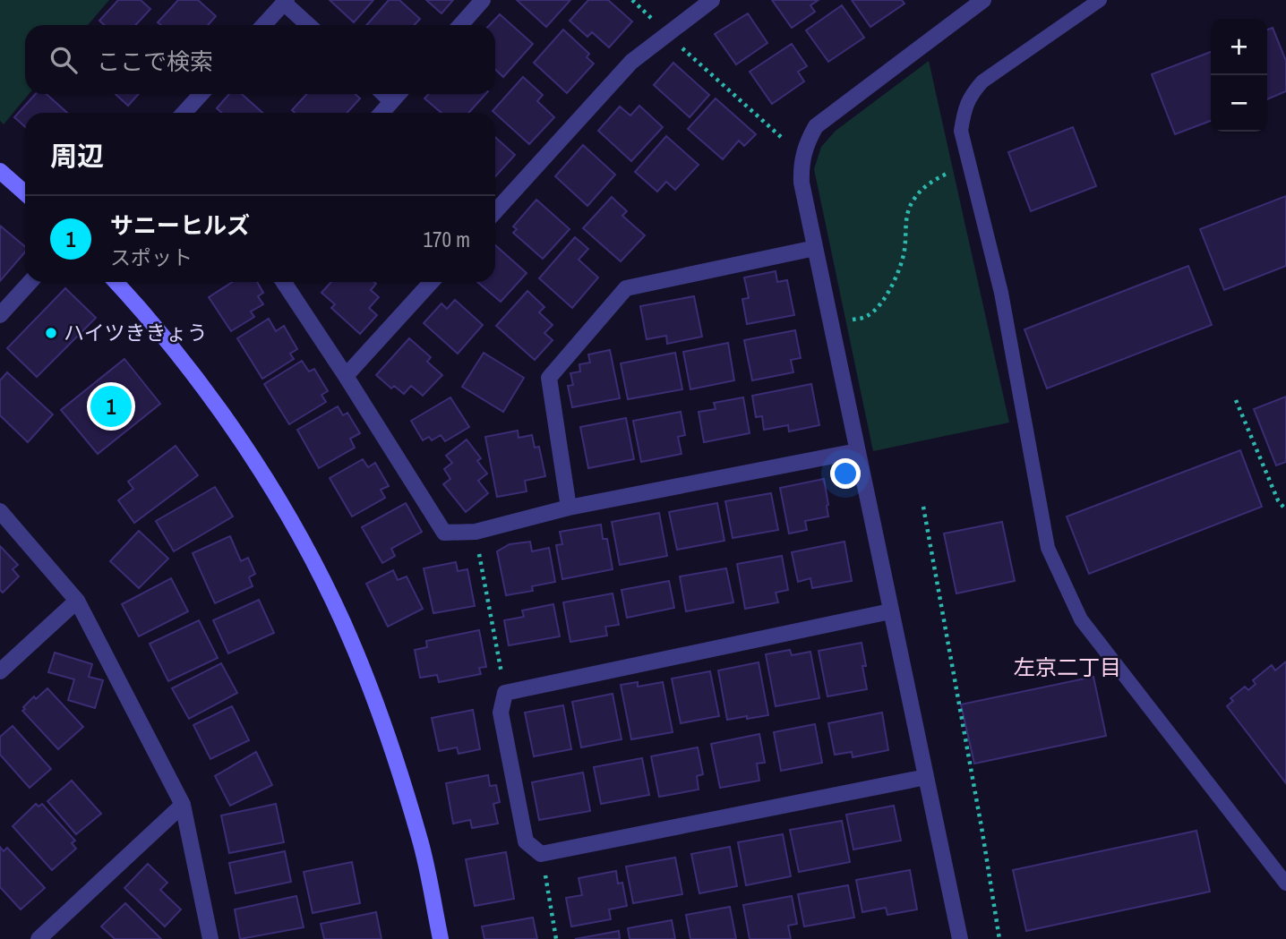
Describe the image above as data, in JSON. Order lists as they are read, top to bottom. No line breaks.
{"districts":["左京二丁目"],"places":["ハイツききょう"],"page":{"map_buttons":["+","−"],"search":"ここで検索","heading":"周辺","list":[{"mark":"1","name":"サニーヒルズ","note":"スポット","value":"170 m"}],"pins":"1"}}
